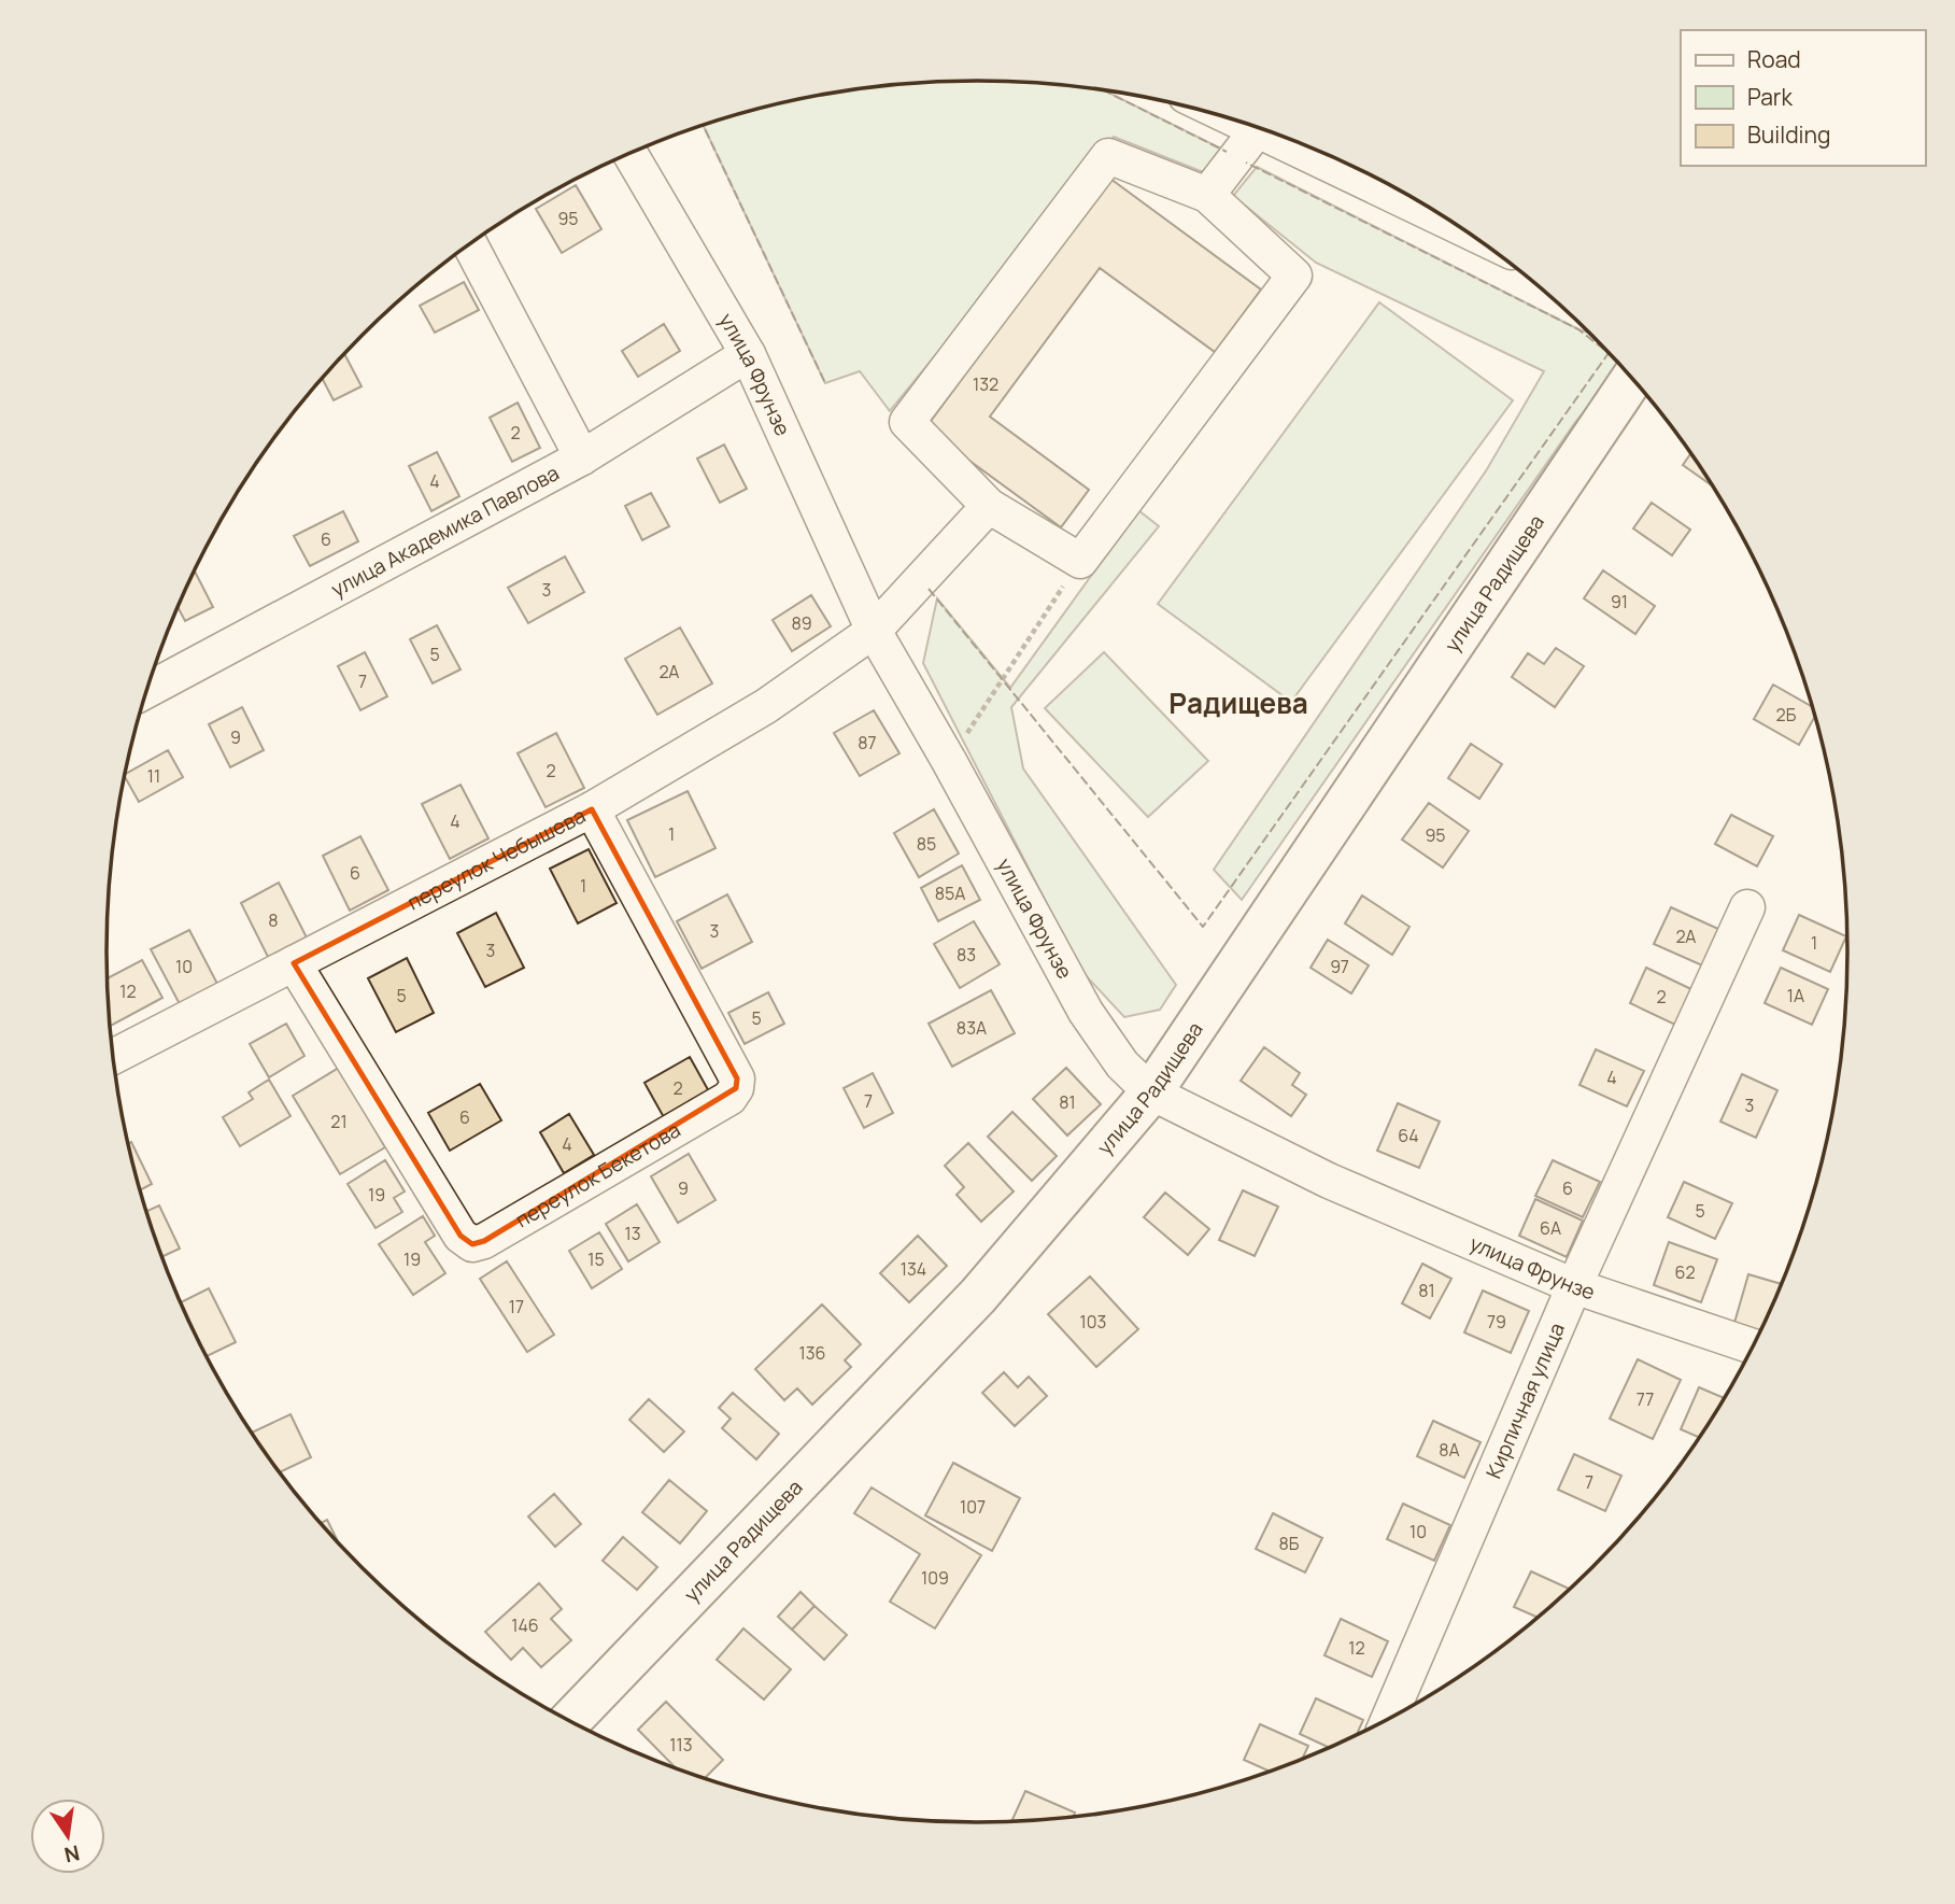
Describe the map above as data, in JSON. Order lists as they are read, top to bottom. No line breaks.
{"streets":{"main road":["улица Радищева"],"street":["улица Фрунзе","улица Академика Павлова","переулок Чебышева","переулок Бекетова","Кирпичная улица"]},"crossings":[["улица Фрунзе","улица Академика Павлова"],["улица Фрунзе","улица Радищева"],["улица Фрунзе","переулок Чебышева"],["улица Фрунзе","Кирпичная улица"],["переулок Чебышева","переулок Бекетова"]],"districts":["Радищева"],"house_numbers":["95","132","2","4","6","3","91","89","5","2А","7","2Б","9","87","2","11","4","1","95","85","6","1","85А","8","3","2А","1","3","83","10","97","12","5","1А","2","5","83А","4","2","7","81","3","6","21","64","4","9","6","19","5","6А","13","19","15","134","62","81","17","103","79","136","77","8А","7","107","10","8Б","109","146","12","113"],"legend":["Road","Park","Building"],"north":"bottom"}
